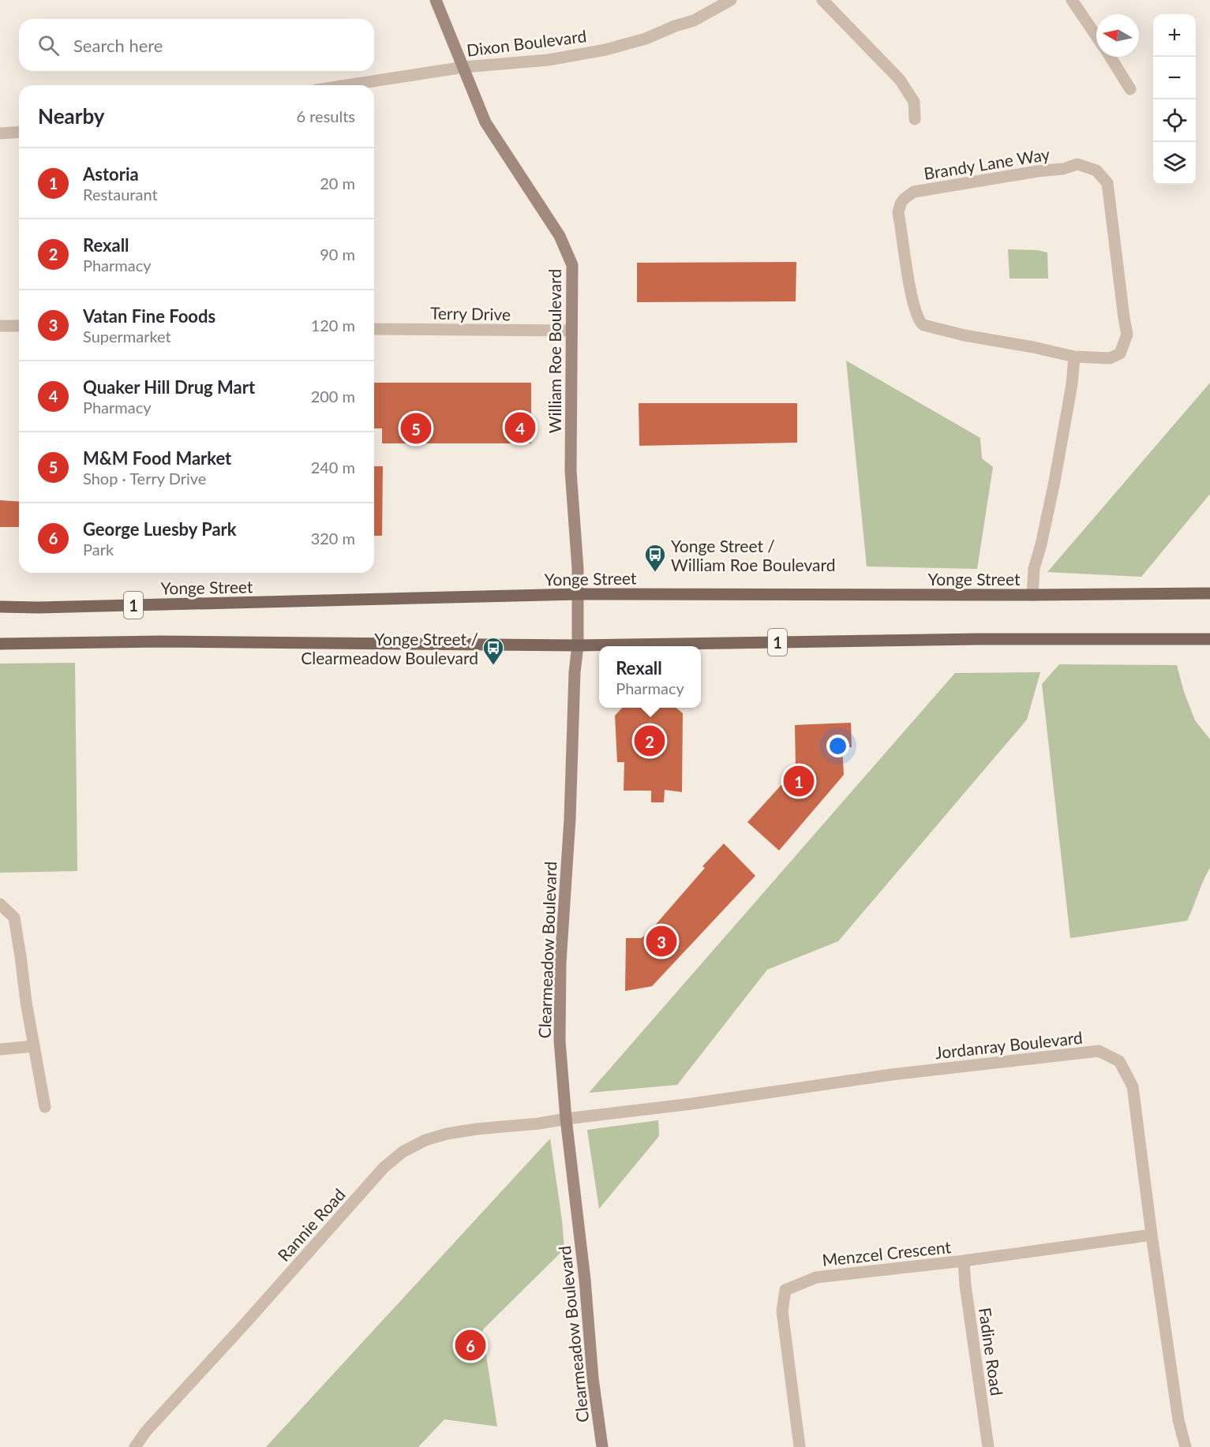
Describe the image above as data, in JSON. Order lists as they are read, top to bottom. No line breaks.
{"streets":{"main road":["Yonge Street","1"],"street":["Dixon Boulevard","Brandy Lane Way","Terry Drive","William Roe Boulevard","Clearmeadow Boulevard","Jordanray Boulevard","Rannie Road","Menzcel Crescent","Fadine Road"]},"crossings":[["Dixon Boulevard","William Roe Boulevard"],["Terry Drive","William Roe Boulevard"],["William Roe Boulevard","Yonge Street"],["William Roe Boulevard","Clearmeadow Boulevard"],["Yonge Street","Clearmeadow Boulevard"],["1","Clearmeadow Boulevard"],["Clearmeadow Boulevard","Jordanray Boulevard"],["Clearmeadow Boulevard","Rannie Road"],["Jordanray Boulevard","Rannie Road"],["Jordanray Boulevard","Menzcel Crescent"],["Menzcel Crescent","Fadine Road"]],"places":{"bus stop":["Yonge Street / William Roe Boulevard","Yonge Street / Clearmeadow Boulevard"]},"north":"left","page":{"map_buttons":["+","−"],"search":"Search here","heading":["Nearby","6 results"],"list":[{"mark":"1","name":"Astoria","note":"Restaurant","value":"20 m"},{"mark":"2","name":"Rexall","note":"Pharmacy","value":"90 m"},{"mark":"3","name":"Vatan Fine Foods","note":"Supermarket","value":"120 m"},{"mark":"4","name":"Quaker Hill Drug Mart","note":"Pharmacy","value":"200 m"},{"mark":"5","name":"M&M Food Market","note":"Shop · Terry Drive","value":"240 m"},{"mark":"6","name":"George Luesby Park","note":"Park","value":"320 m"}],"pins":["4","5","2","1","3","6"],"popup":["Rexall","Pharmacy"]}}
